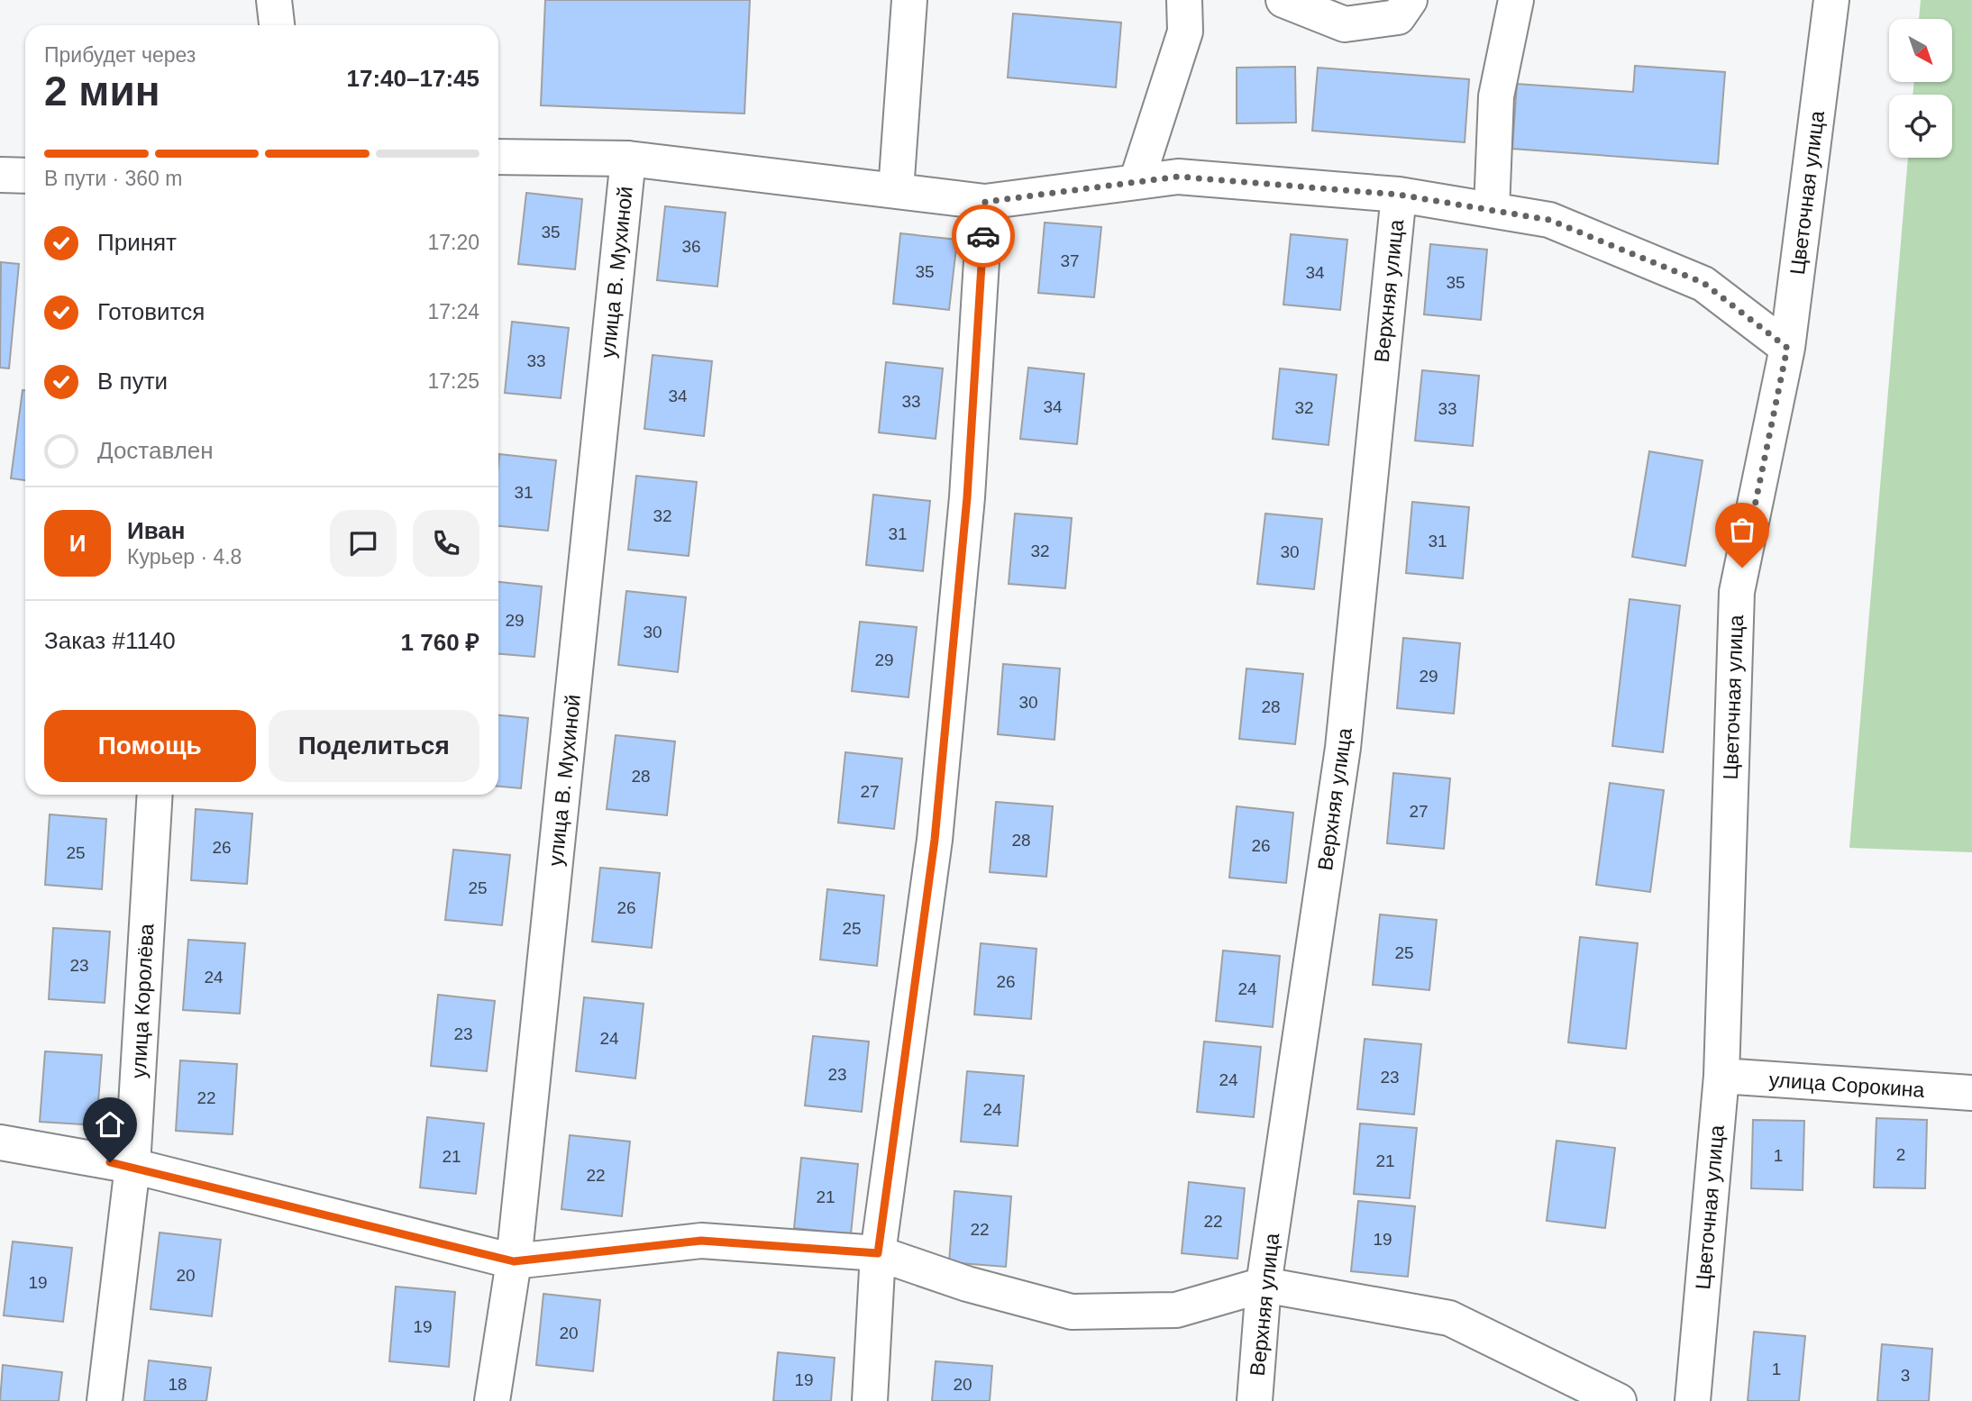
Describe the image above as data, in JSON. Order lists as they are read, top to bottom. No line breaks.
{"streets":{"street":["Цветочная улица","улица В. Мухиной","Верхняя улица","улица Королёва","улица Сорокина"]},"crossings":[["Цветочная улица","улица Сорокина"]],"house_numbers":["35","36","37","35","34","35","33","34","33","34","32","33","31","32","31","31","32","30","29","30","29","29","30","28","28","27","27","28","26","26","25","25","26","25","25","23","24","26","24","23","24","23","23","24","22","24","2","1","21","21","22","21","22","22","19","20","19","19","20","1","3","19","18","20"],"north":"bottom right","page":{"heading":["2 мин","Прибудет через","17:40–17:45"],"panel":["Иван","Курьер · 4.8","Заказ #1140","1 760 ₽"],"bar":"В пути · 360 m","list":[["Принят","17:20"],["Готовится","17:24"],["В пути","17:25"],"Доставлен"],"round":"И","buttons":["Помощь","Поделиться"]}}
